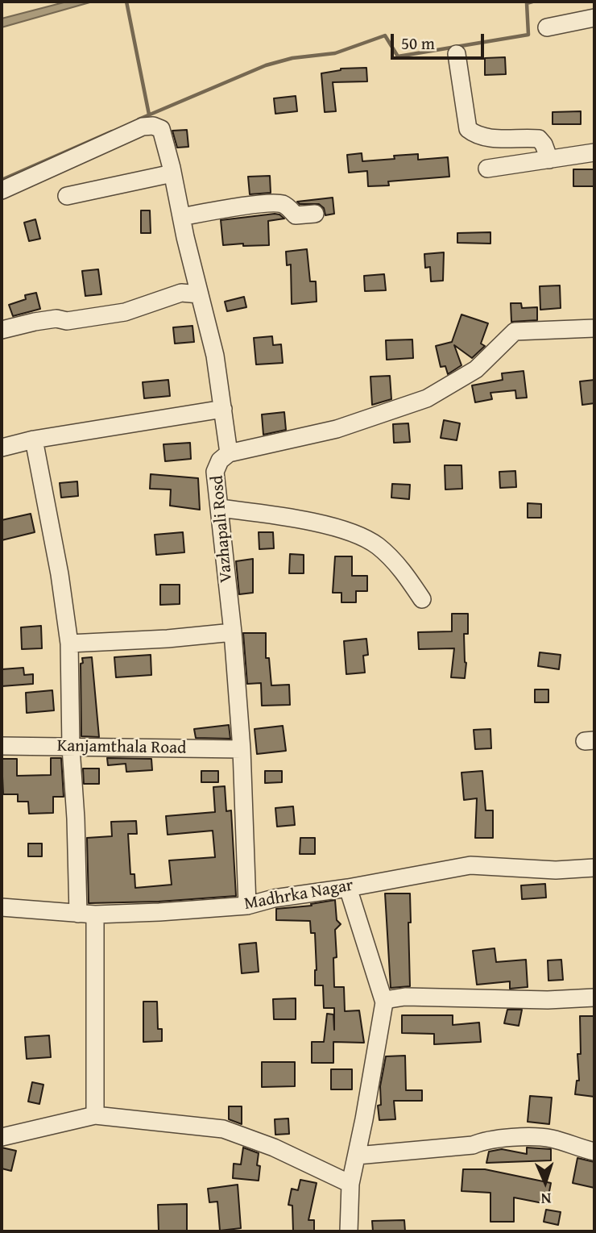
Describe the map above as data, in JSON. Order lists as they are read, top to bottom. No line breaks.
{"streets":{"street":["Vazhapali Rosd","Kanjamthala Road","Madhrka Nagar"]},"crossings":[["Vazhapali Rosd","Kanjamthala Road"],["Vazhapali Rosd","Madhrka Nagar"]],"scale_bar":"50 m","north":"bottom"}
